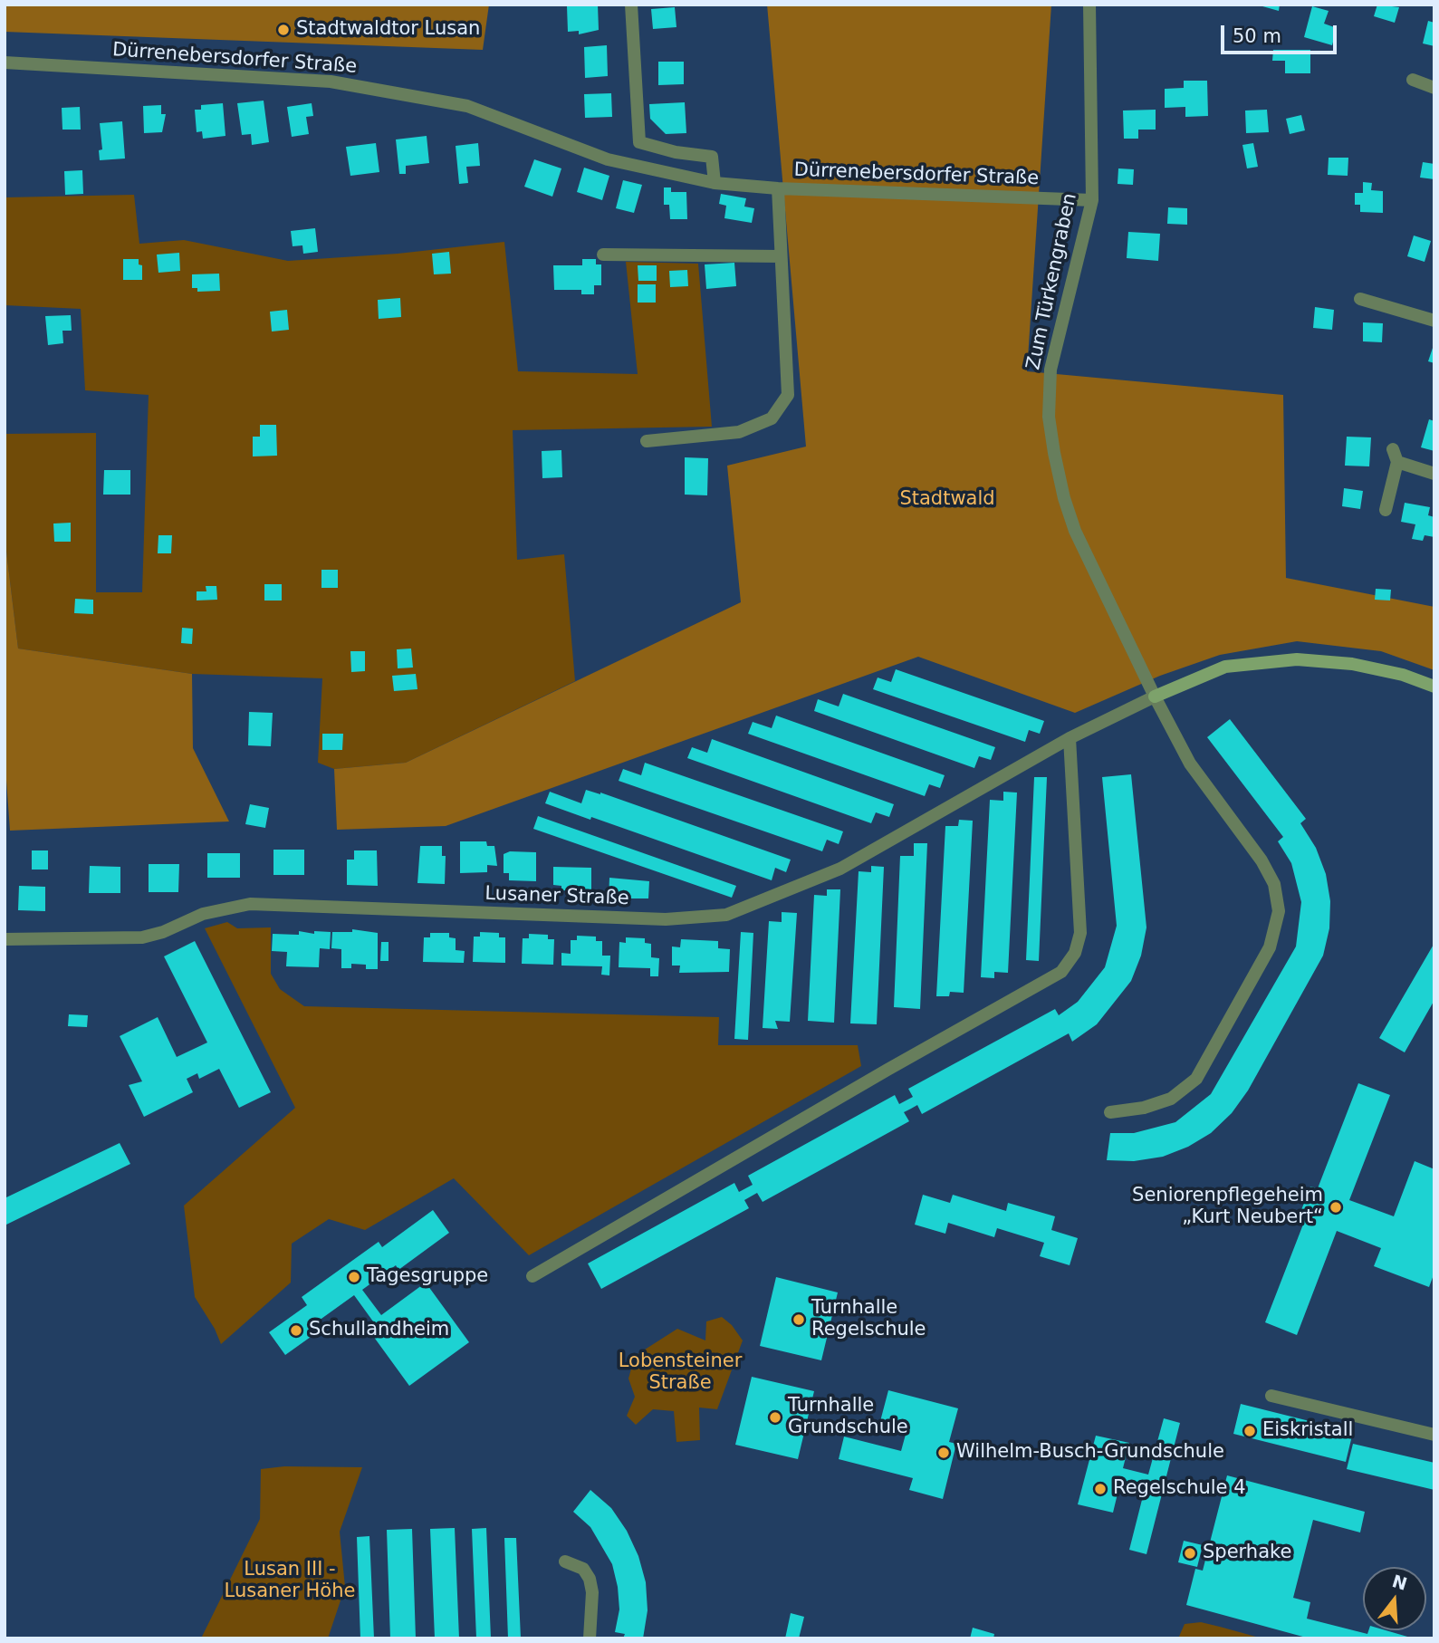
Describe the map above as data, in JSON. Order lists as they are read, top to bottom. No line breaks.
{"streets":{"street":["Dürrenebersdorfer Straße","Zum Türkengraben","Lusaner Straße"]},"crossings":[["Dürrenebersdorfer Straße","Zum Türkengraben"]],"parks":["Stadtwald","Lobensteiner Straße","Lusan III - Lusaner Höhe"],"places":["Stadtwaldtor Lusan","Seniorenpflegeheim „Kurt Neubert“","Tagesgruppe","Turnhalle Regelschule","Schullandheim","Turnhalle Grundschule","Eiskristall","Wilhelm-Busch-Grundschule","Regelschule 4","Sperhake"],"scale_bar":"50 m","north":"top"}
